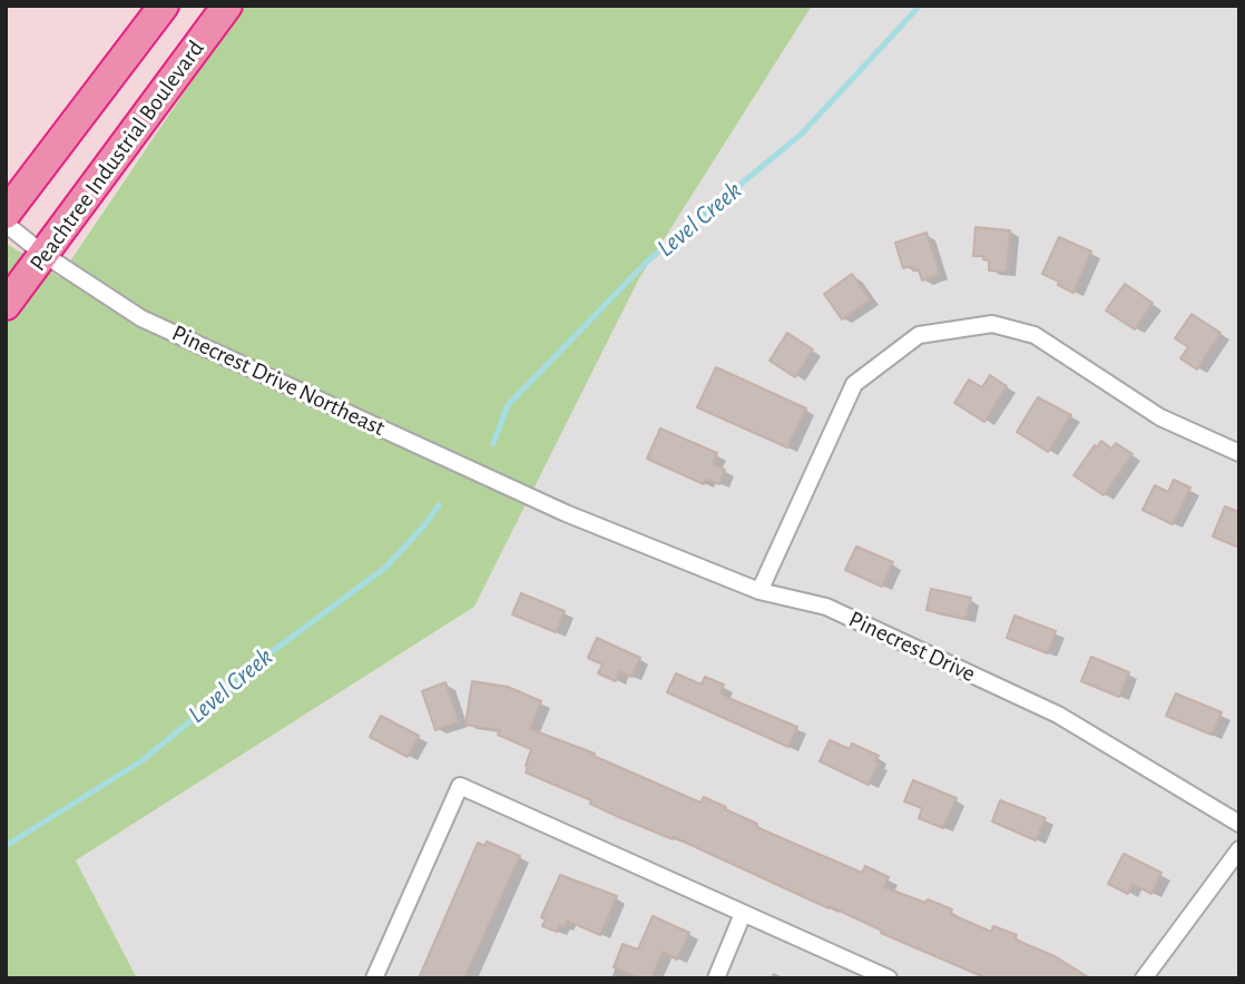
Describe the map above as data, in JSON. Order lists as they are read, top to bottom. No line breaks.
{"streets":{"highway":["Peachtree Industrial Boulevard"],"street":["Pinecrest Drive Northeast","Pinecrest Drive"]},"crossings":[["Peachtree Industrial Boulevard","Pinecrest Drive Northeast"],["Pinecrest Drive Northeast","Pinecrest Drive"]],"water":["Level Creek"]}
